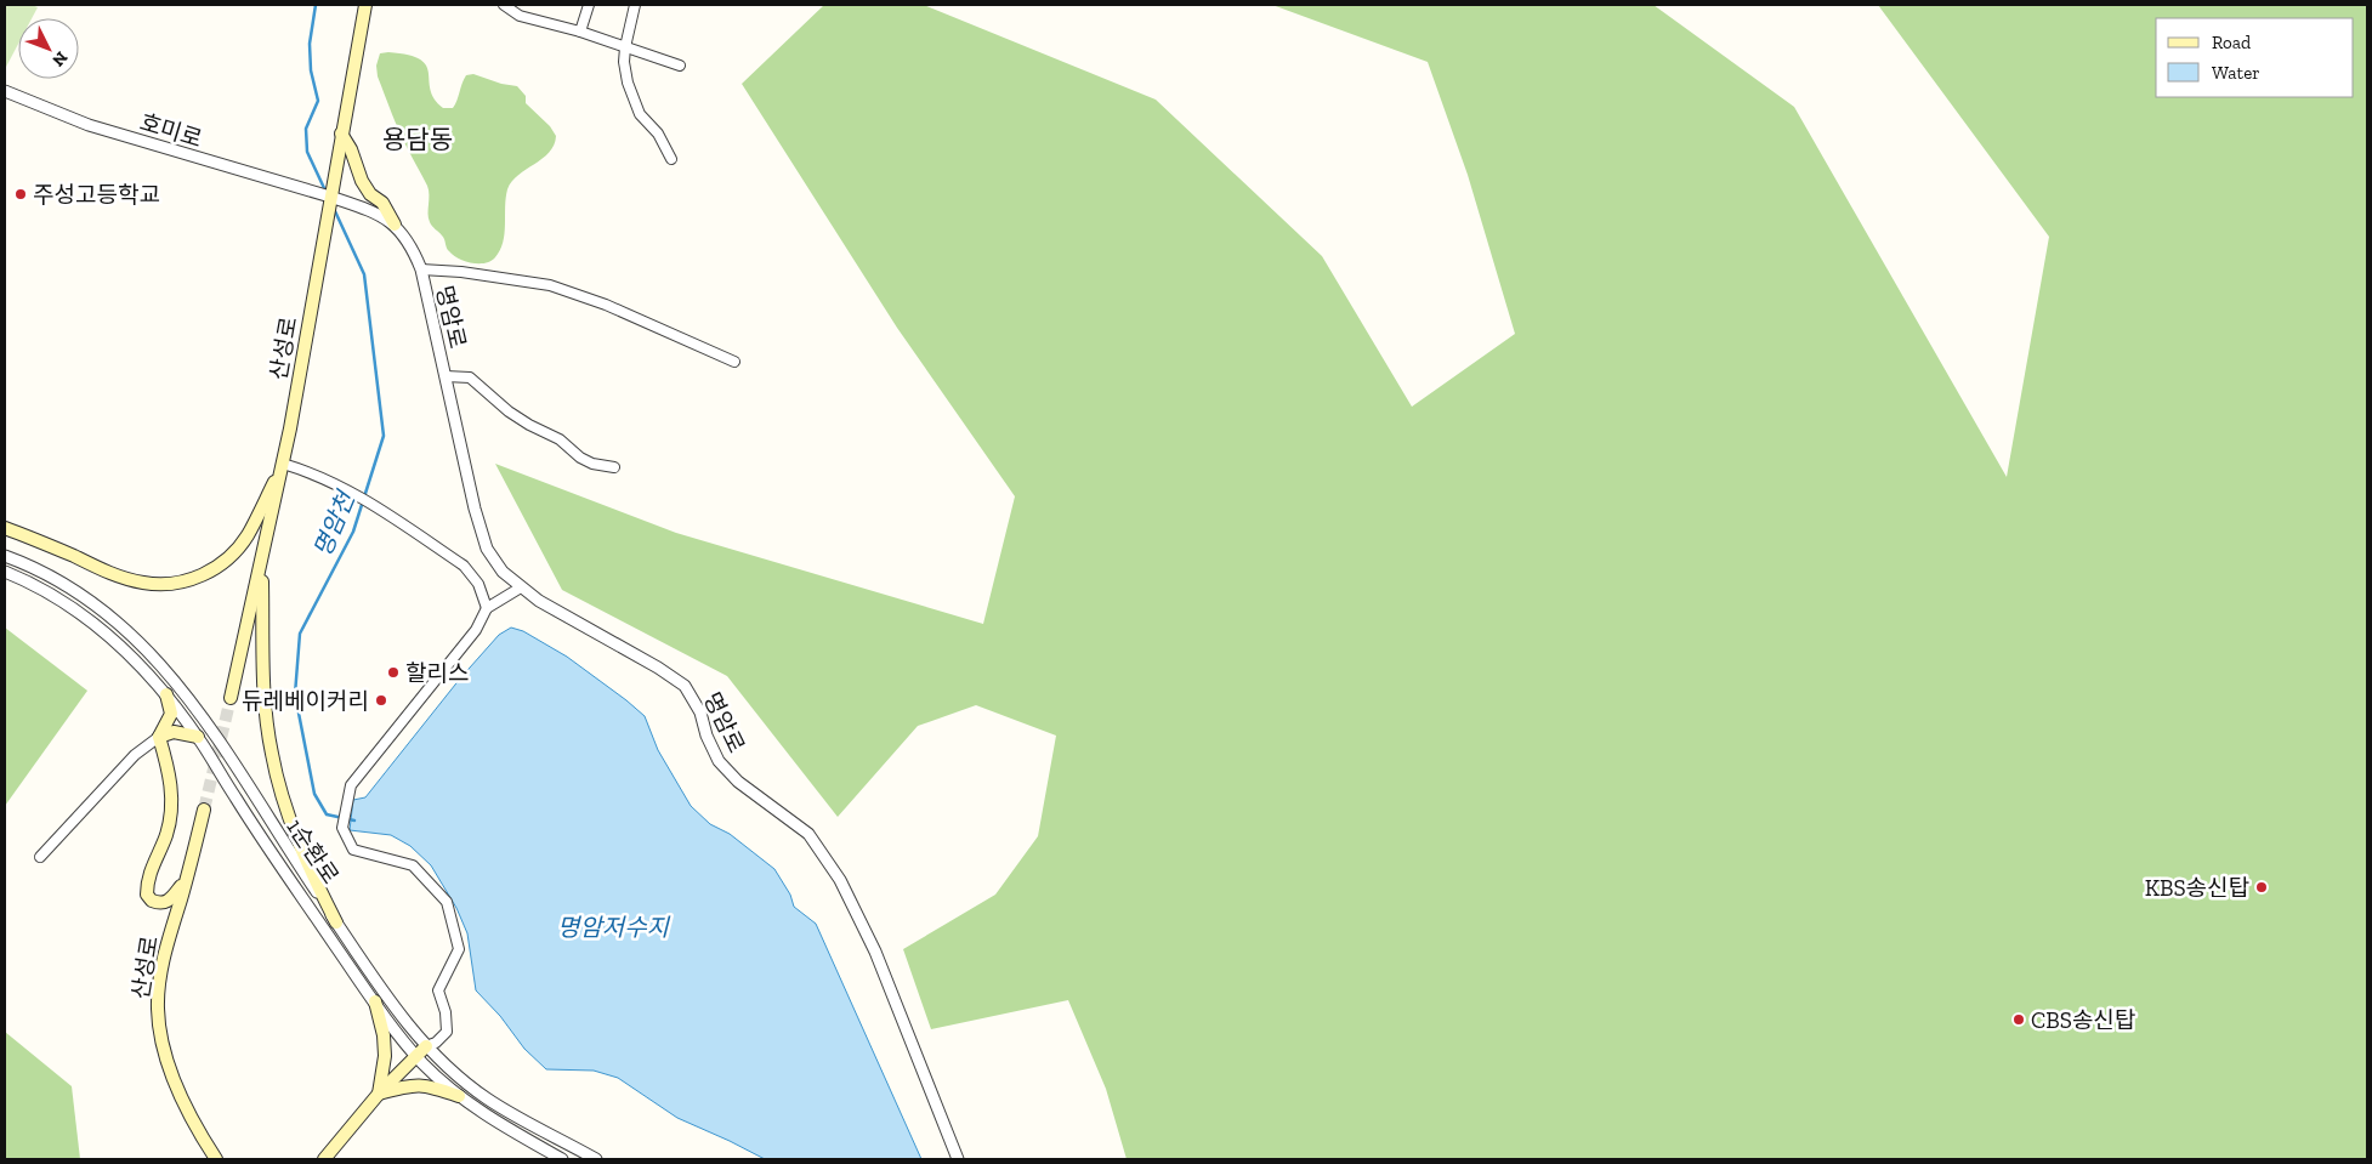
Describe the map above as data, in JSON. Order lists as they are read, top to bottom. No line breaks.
{"streets":{"main road":["산성로"],"street":["호미로","명암로","1순환로"]},"crossings":[["호미로","명암로"],["호미로","산성로"],["명암로","산성로"]],"districts":["용담동"],"water":["명암천","명암저수지"],"places":["주성고등학교","할리스","듀레베이커리","KBS송신탑","CBS송신탑"],"legend":["Road","Water"],"north":"bottom right"}
